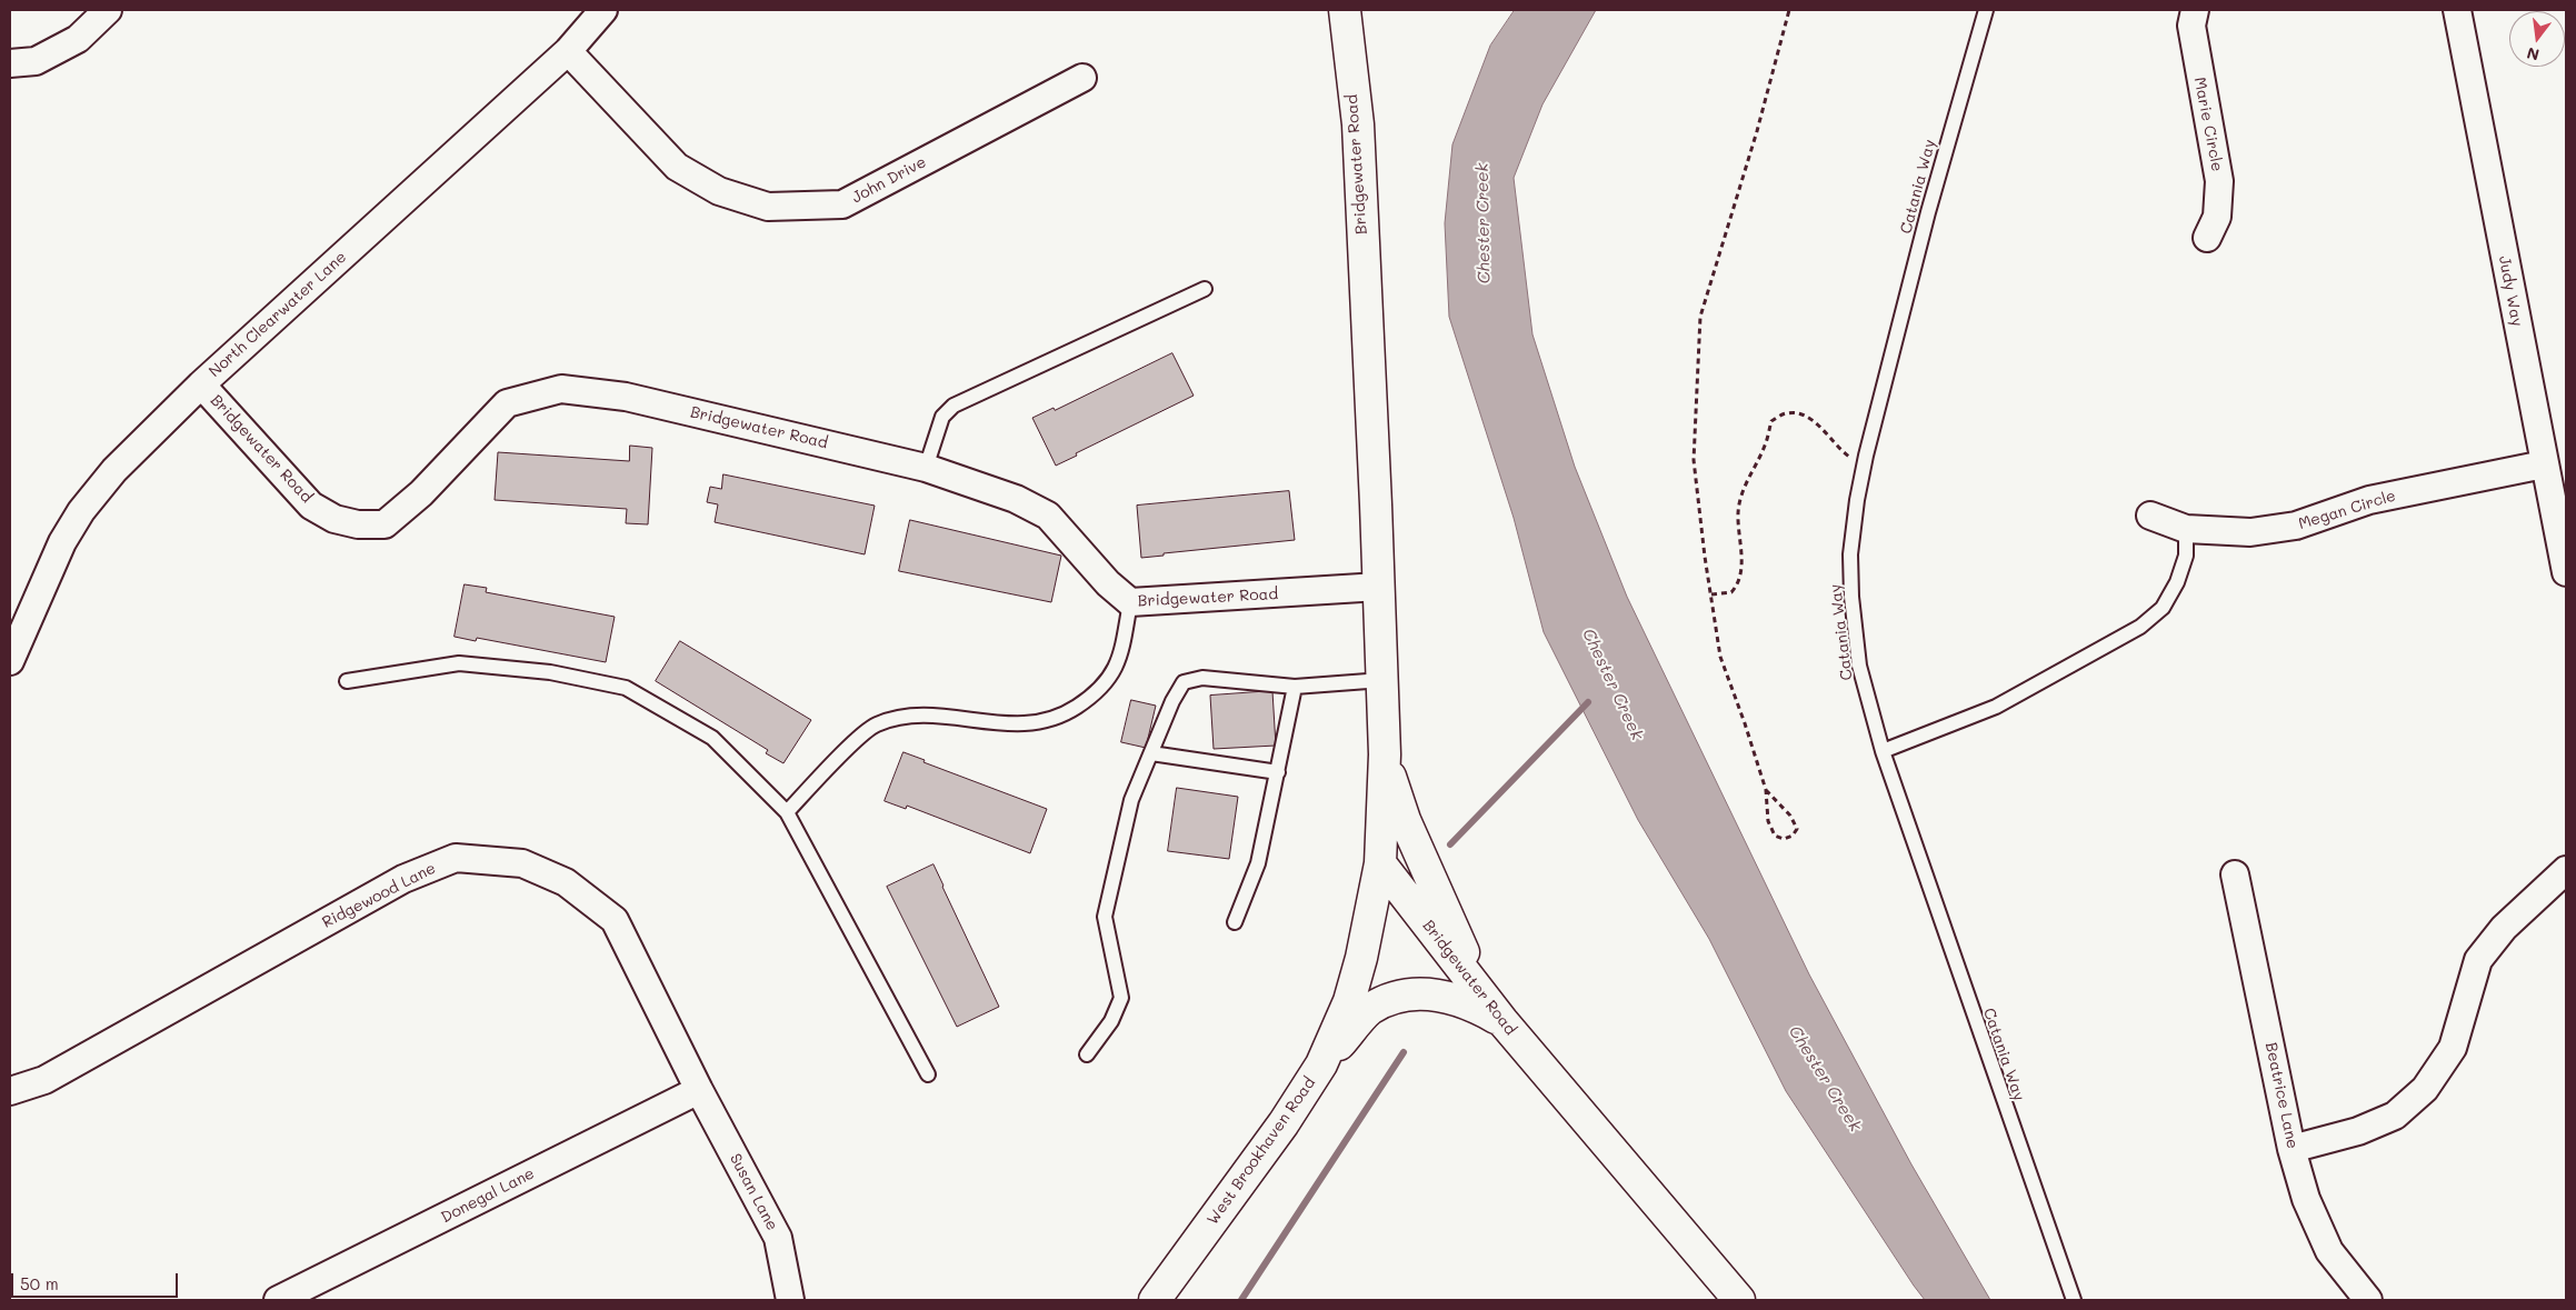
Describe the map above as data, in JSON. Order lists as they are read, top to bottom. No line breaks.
{"streets":{"street":["Marie Circle","Bridgewater Road","John Drive","Judy Way","North Clearwater Lane","Megan Circle","Ridgewood Lane","Beatrice Lane","West Brookhaven Road","Susan Lane","Donegal Lane"],"lane":["Catania Way"]},"crossings":[["Bridgewater Road","North Clearwater Lane"],["Bridgewater Road","West Brookhaven Road"],["John Drive","North Clearwater Lane"],["Judy Way","Megan Circle"],["Ridgewood Lane","Susan Lane"],["Ridgewood Lane","Donegal Lane"],["Susan Lane","Donegal Lane"]],"water":["Chester Creek"],"scale_bar":"50 m","north":"bottom"}
